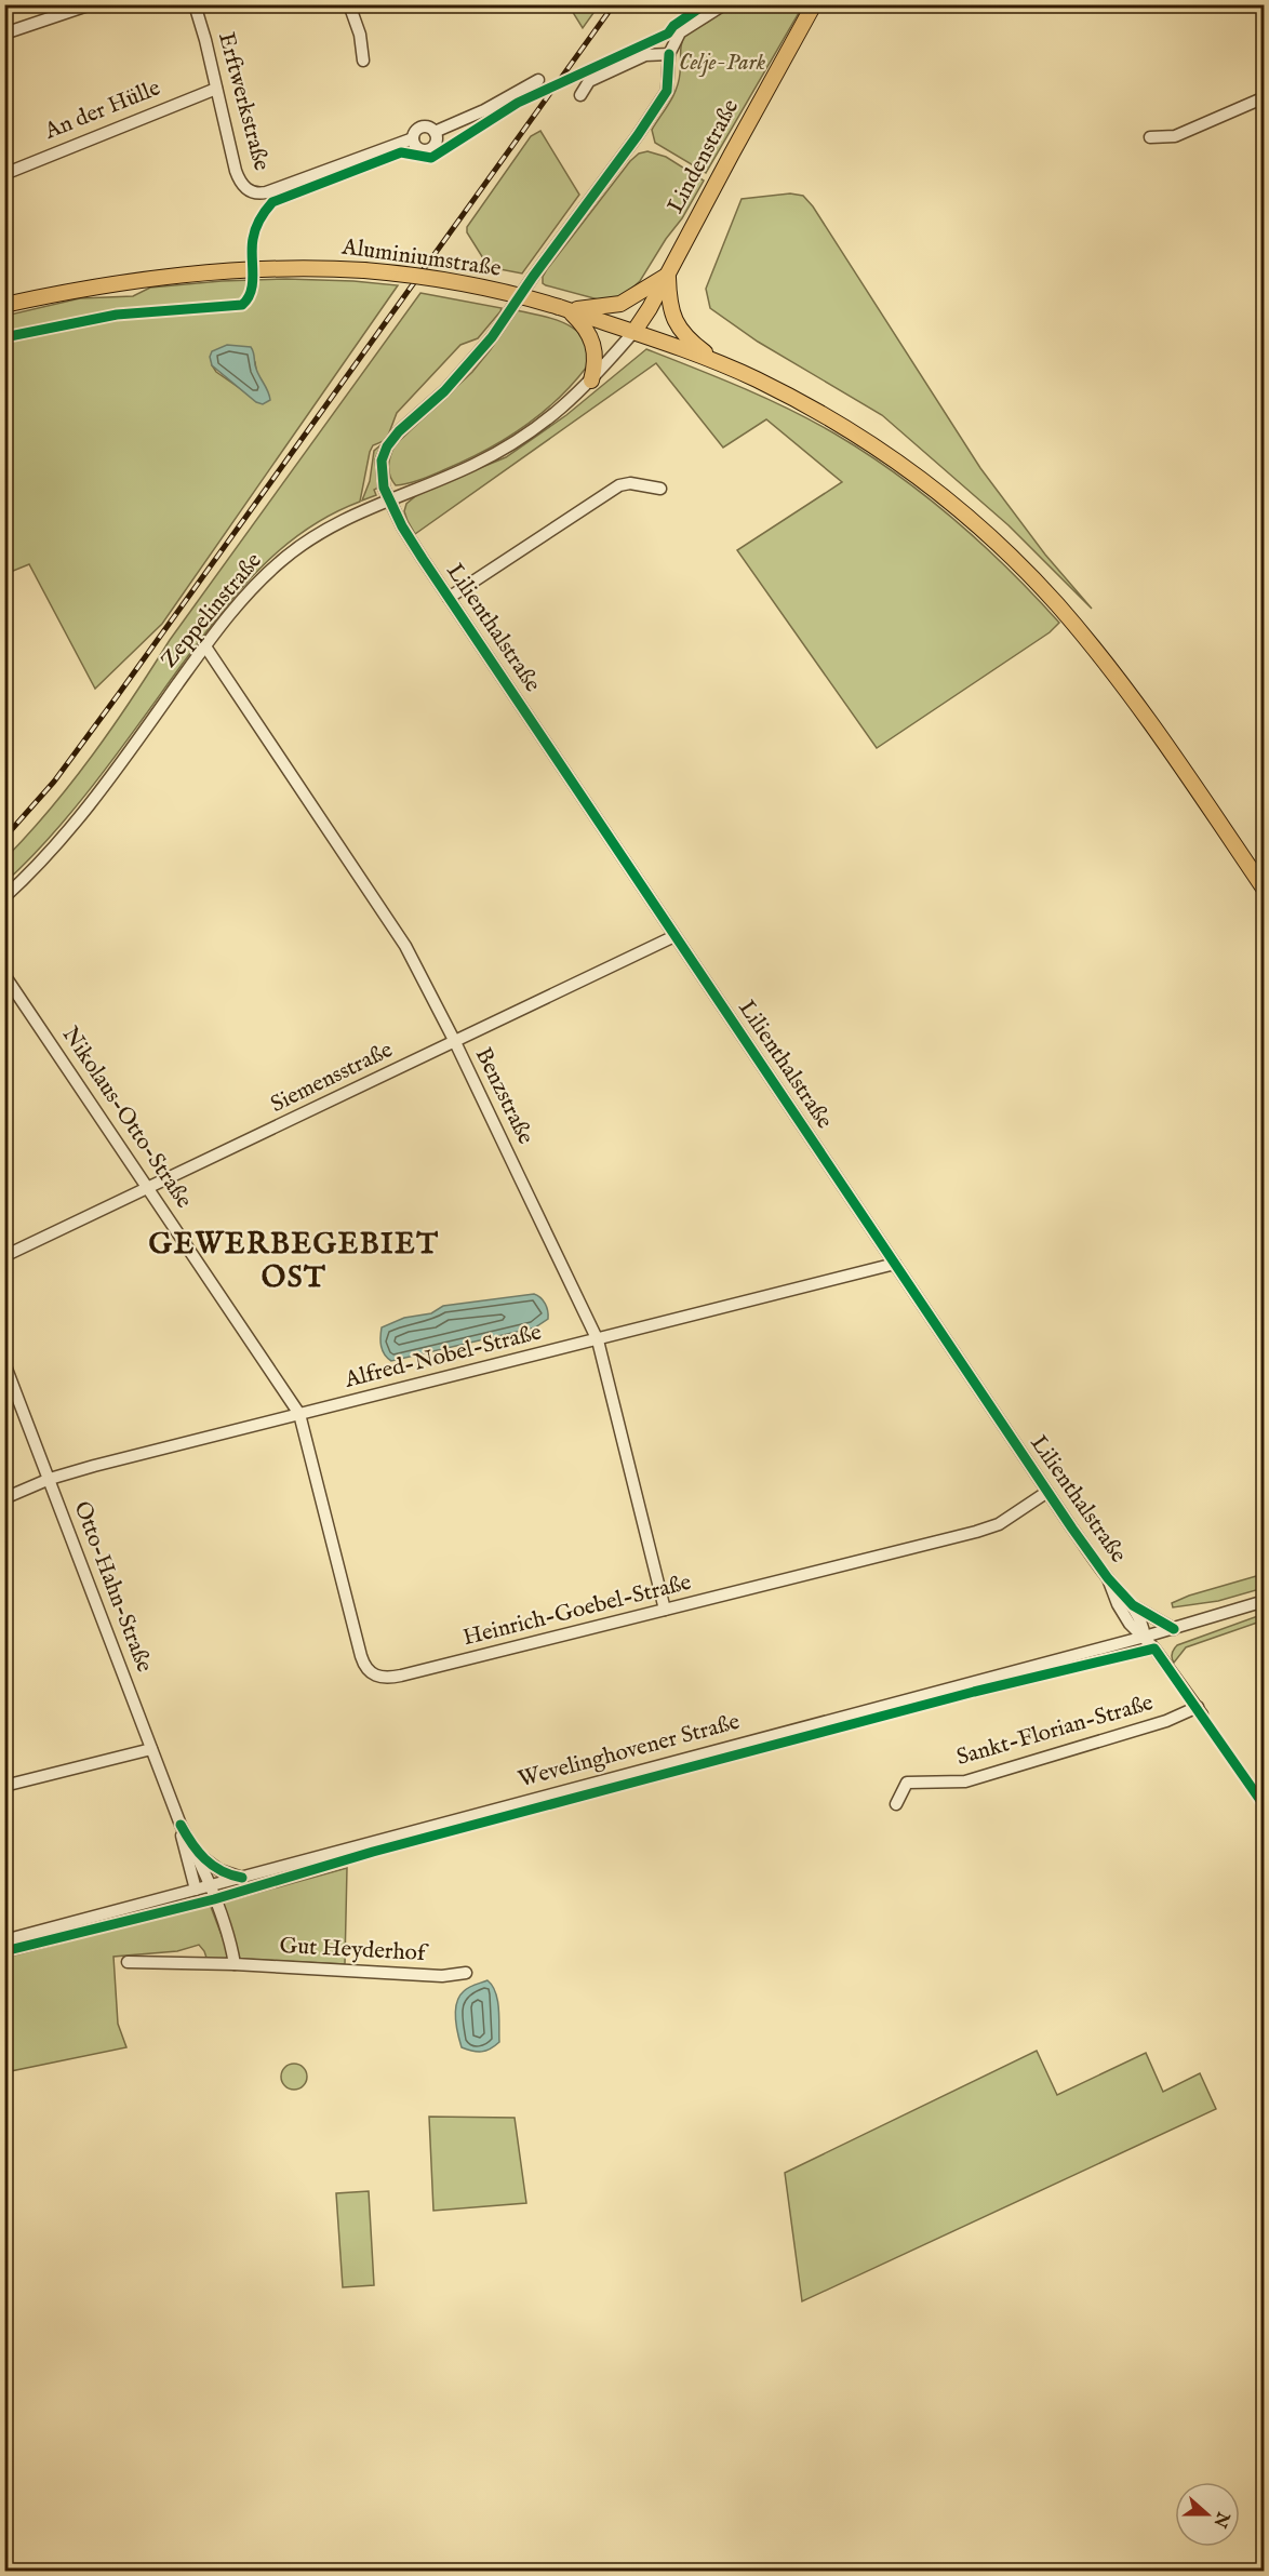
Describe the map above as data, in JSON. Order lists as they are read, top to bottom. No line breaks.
{"streets":{"main road":["Lindenstraße","Aluminiumstraße"],"street":["Erftwerkstraße","An der Hülle","Zeppelinstraße","Lilienthalstraße","Siemensstraße","Benzstraße","Nikolaus-Otto-Straße","Alfred-Nobel-Straße","Otto-Hahn-Straße","Heinrich-Goebel-Straße","Sankt-Florian-Straße","Wevelinghovener Straße","Gut Heyderhof"]},"crossings":[["Erftwerkstraße","An der Hülle"],["Lindenstraße","Aluminiumstraße"],["Lindenstraße","Zeppelinstraße"],["Aluminiumstraße","Zeppelinstraße"],["Zeppelinstraße","Lilienthalstraße"],["Zeppelinstraße","Benzstraße"],["Lilienthalstraße","Siemensstraße"],["Lilienthalstraße","Alfred-Nobel-Straße"],["Lilienthalstraße","Heinrich-Goebel-Straße"],["Lilienthalstraße","Sankt-Florian-Straße"],["Lilienthalstraße","Wevelinghovener Straße"],["Siemensstraße","Benzstraße"],["Siemensstraße","Nikolaus-Otto-Straße"],["Benzstraße","Alfred-Nobel-Straße"],["Benzstraße","Heinrich-Goebel-Straße"],["Nikolaus-Otto-Straße","Alfred-Nobel-Straße"],["Nikolaus-Otto-Straße","Heinrich-Goebel-Straße"],["Alfred-Nobel-Straße","Otto-Hahn-Straße"],["Alfred-Nobel-Straße","Heinrich-Goebel-Straße"],["Otto-Hahn-Straße","Wevelinghovener Straße"]],"districts":["GEWERBEGEBIET OST"],"parks":["Celje-Park"],"north":"right"}
